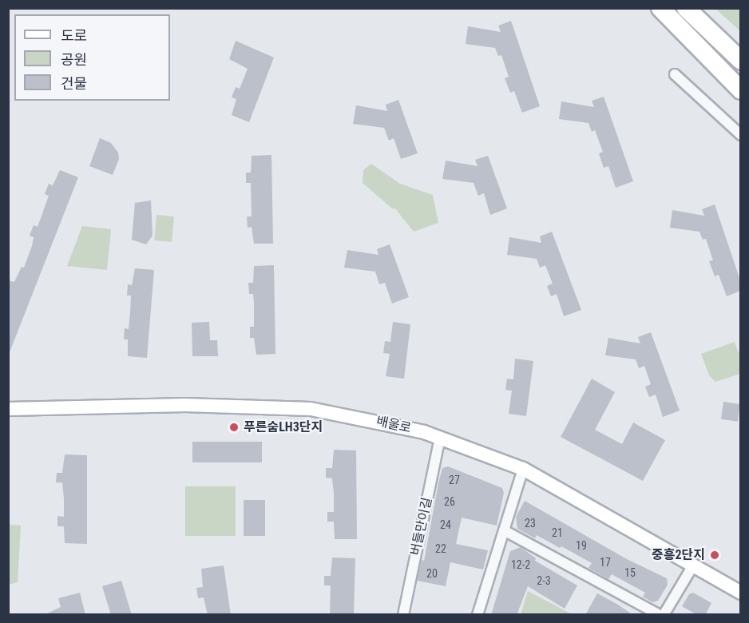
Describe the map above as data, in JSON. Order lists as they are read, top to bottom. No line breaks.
{"streets":{"street":["배울로","버들만이길"]},"crossings":[["배울로","버들만이길"]],"places":["푸른숨LH3단지","중흥2단지"],"house_numbers":["27","26","23","24","21","19","22","17","12-2","15","20","2-3"],"legend":["도로","공원","건물"]}
